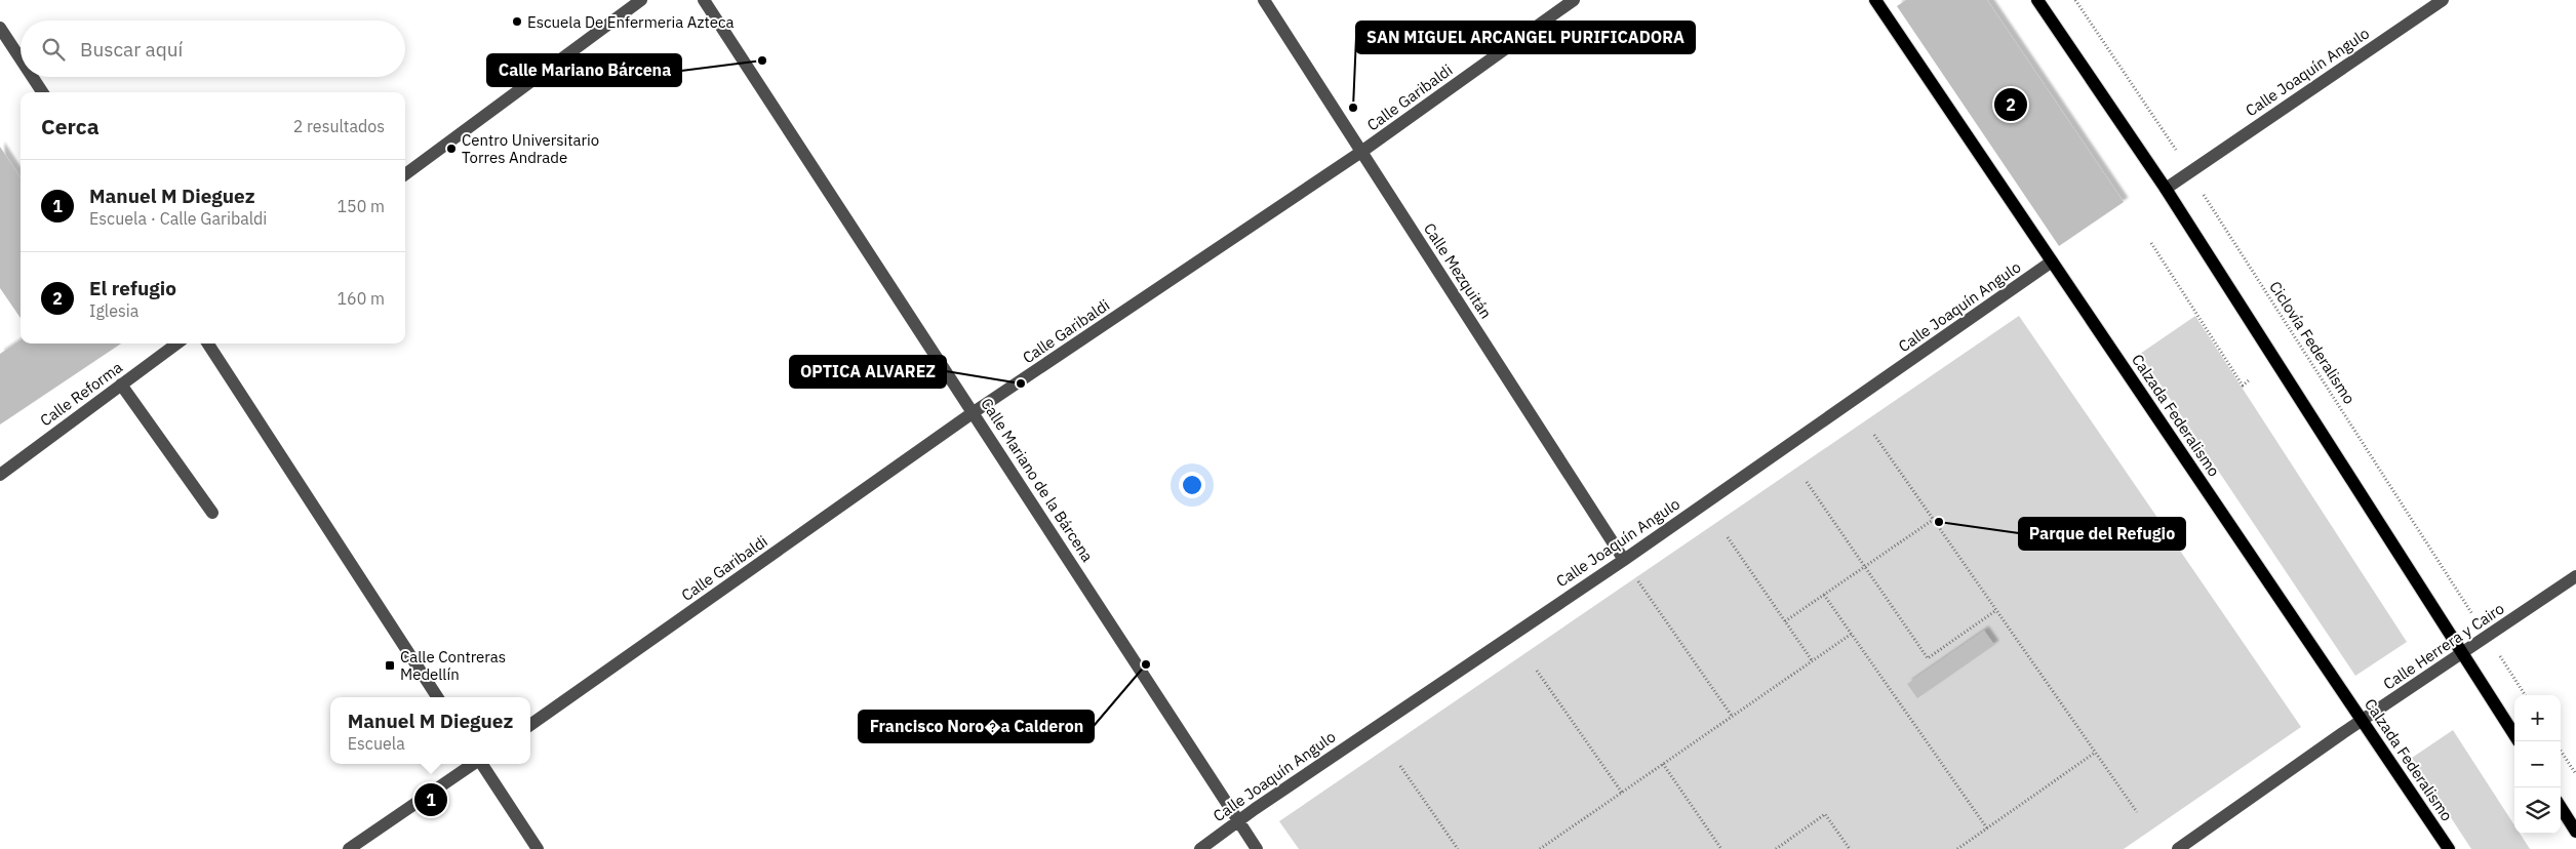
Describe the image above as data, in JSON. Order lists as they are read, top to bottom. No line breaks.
{"streets":{"main road":["Calzada Federalismo"],"street":["Calle Joaquín Angulo","Calle Garibaldi","Calle Mezquitán","Calle Reforma","Calle Mariano de la Bárcena","Calle Herrera y Cairo"],"path":["Ciclovía Federalismo"]},"crossings":[["Calle Joaquín Angulo","Calle Mezquitán"],["Calle Joaquín Angulo","Ciclovía Federalismo"],["Calle Joaquín Angulo","Calzada Federalismo"],["Calle Joaquín Angulo","Calle Mariano de la Bárcena"],["Calle Garibaldi","Calle Mezquitán"],["Calle Garibaldi","Calle Mariano de la Bárcena"],["Ciclovía Federalismo","Calle Herrera y Cairo"],["Calzada Federalismo","Calle Herrera y Cairo"]],"places":{"other":["Escuela De Enfermeria Azteca","Calle Mariano Bárcena","SAN MIGUEL ARCANGEL PURIFICADORA","Centro Universitario Torres Andrade","OPTICA ALVAREZ","Parque del Refugio","Francisco Noro�a Calderon"],"transit":["Calle Contreras Medellín"]},"page":{"search":"Buscar aquí","pins":["2","1"],"heading":["Cerca","2 resultados"],"list":[{"mark":"1","name":"Manuel M Dieguez","note":"Escuela · Calle Garibaldi","value":"150 m"},{"mark":"2","name":"El refugio","note":"Iglesia","value":"160 m"}],"map_buttons":["+","−"],"popup":["Manuel M Dieguez","Escuela"]}}
